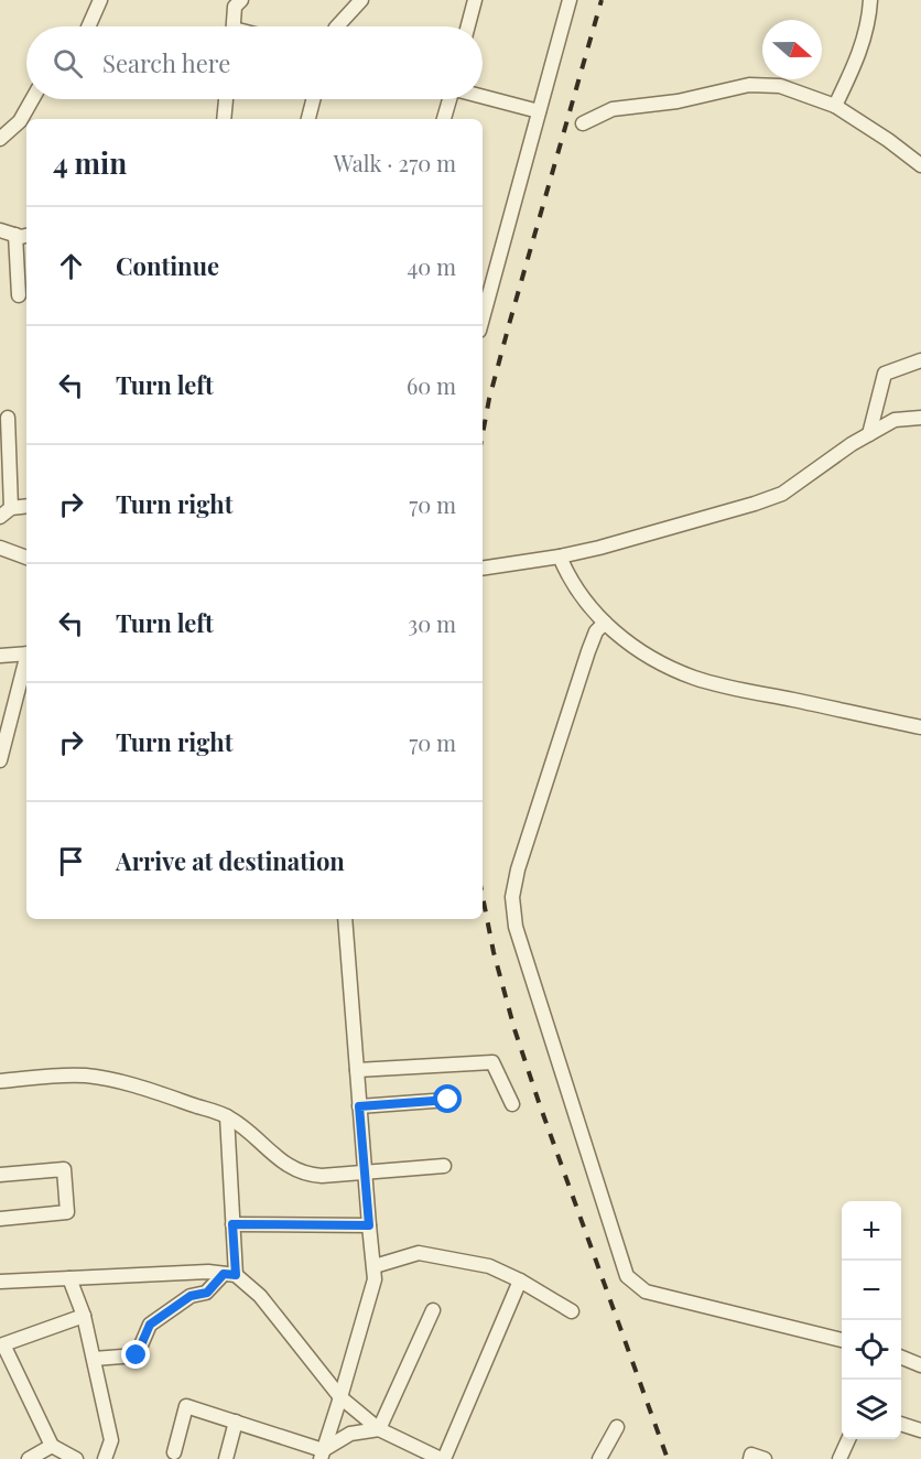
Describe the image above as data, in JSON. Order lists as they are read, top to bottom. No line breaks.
{"north":"right","page":{"search":"Search here","heading":["4 min","Walk · 270 m"],"list":[["Continue","40 m"],["Turn left","60 m"],["Turn right","70 m"],["Turn left","30 m"],["Turn right","70 m"],"Arrive at destination"],"map_buttons":["+","−"]}}
